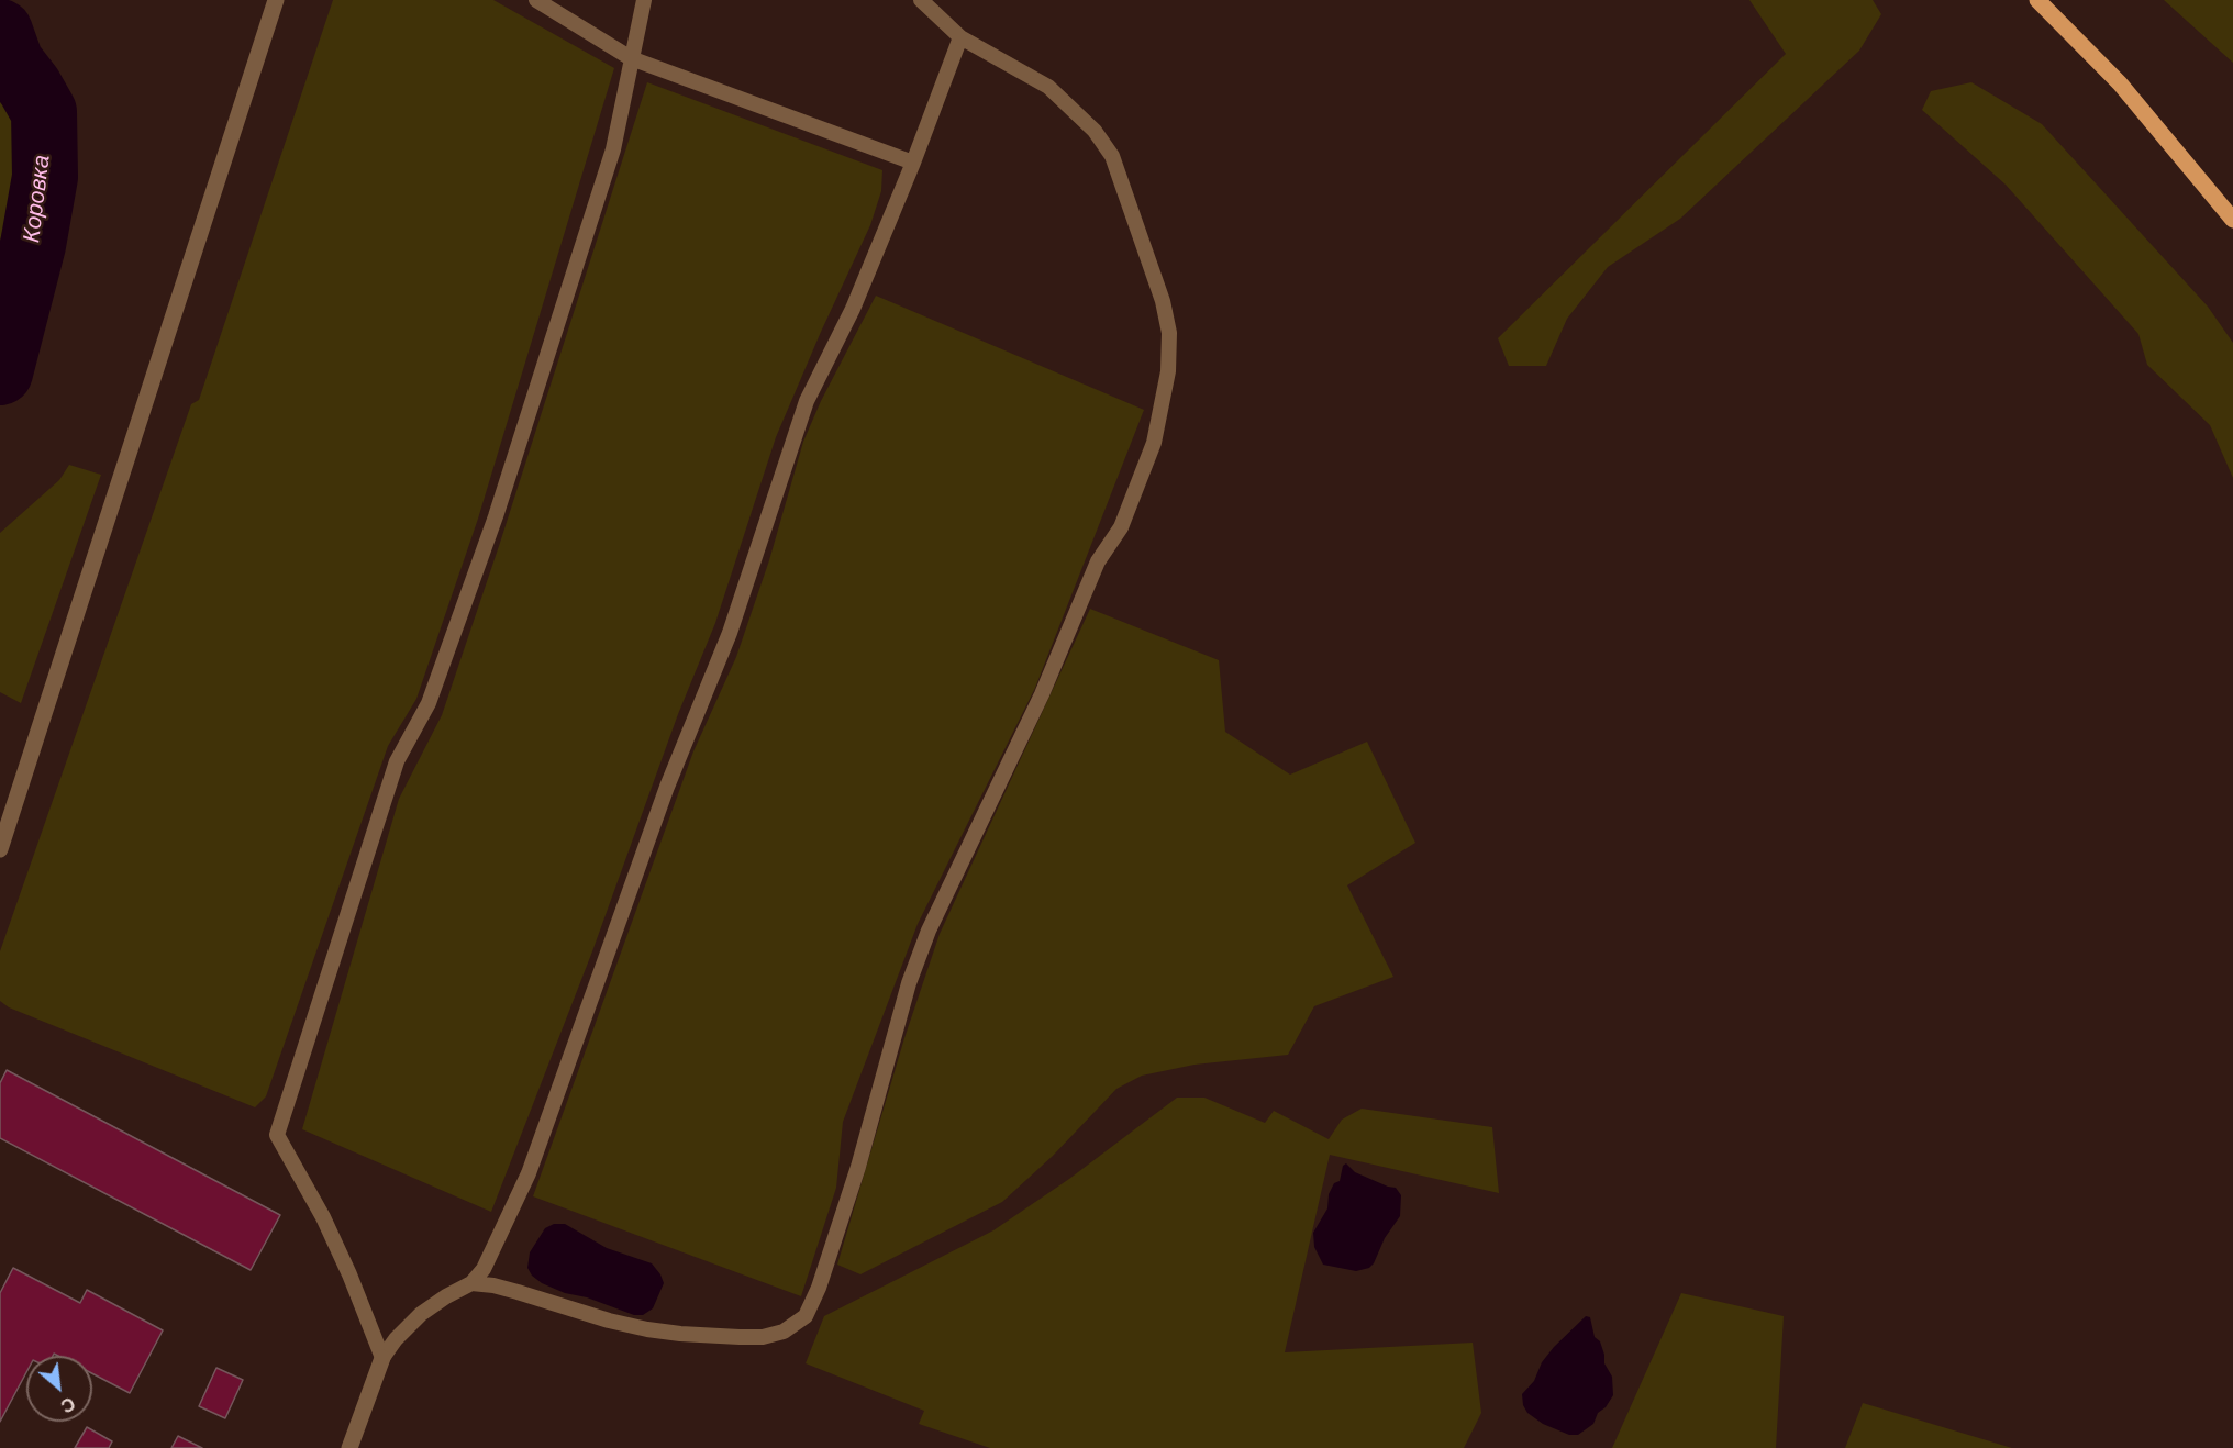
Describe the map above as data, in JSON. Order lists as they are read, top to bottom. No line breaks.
{"water":["Коровка"],"north":"bottom right"}
